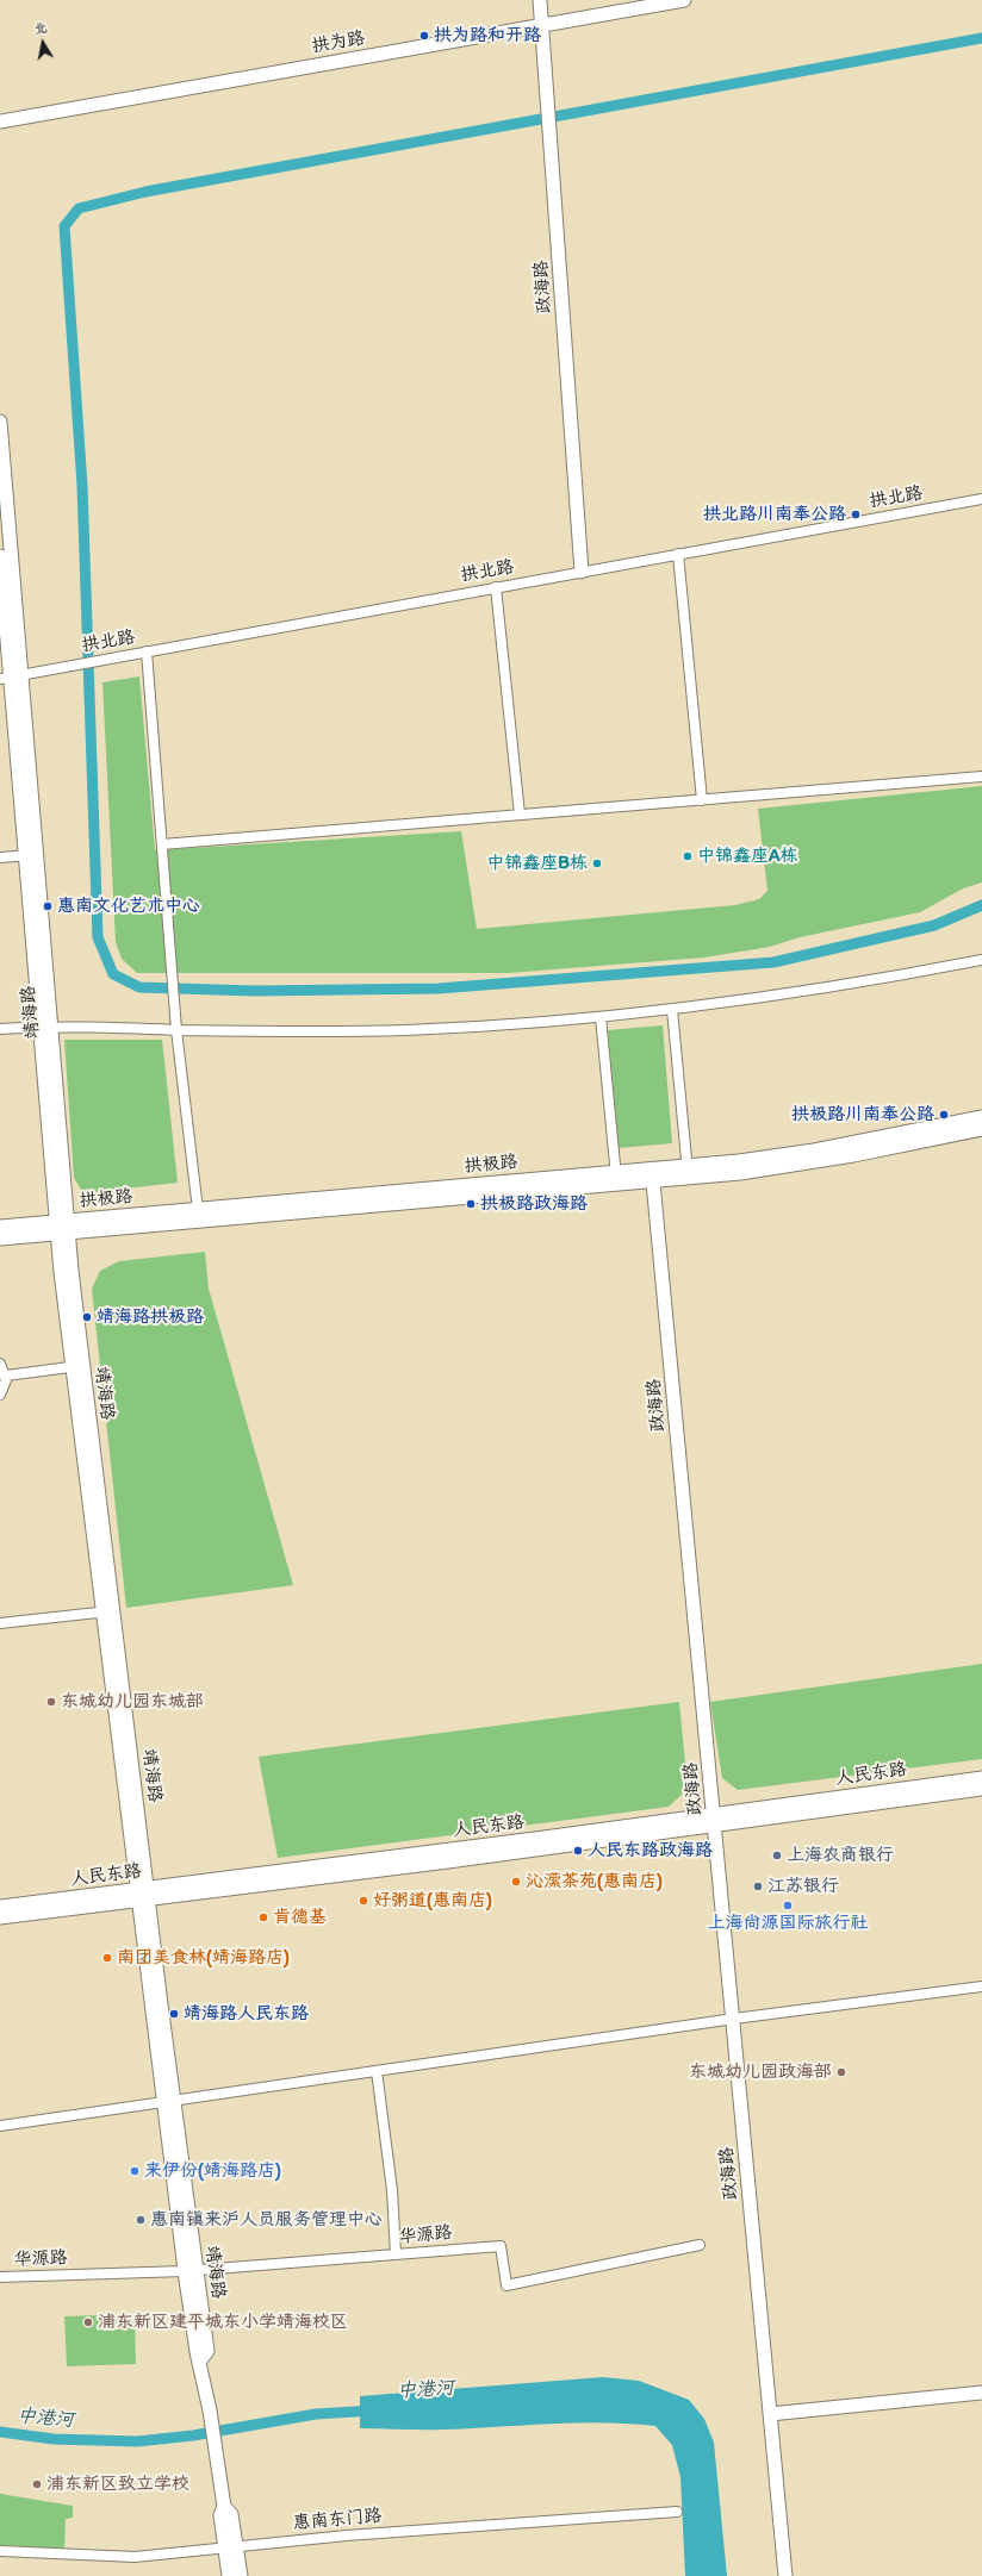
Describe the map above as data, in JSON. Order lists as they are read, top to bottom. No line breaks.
{"streets":{"street":["拱为路","政海路","拱北路","靖海路","拱极路","人民东路","华源路","惠南东门路"]},"crossings":[["拱为路","政海路"],["政海路","拱北路"],["政海路","拱极路"],["政海路","人民东路"],["拱北路","靖海路"],["靖海路","拱极路"],["靖海路","人民东路"],["靖海路","华源路"],["靖海路","惠南东门路"]],"water":["中港河"],"places":["拱为路和开路","拱北路川南奉公路","中锦鑫座A栋","中锦鑫座B栋","惠南文化艺术中心","拱极路川南奉公路","拱极路政海路","靖海路拱极路","东城幼儿园东城部","人民东路政海路","上海农商银行","沁潆茶苑(惠南店)","江苏银行","好粥道(惠南店)","上海尚源国际旅行社","肯德基","南团美食林(靖海路店)","靖海路人民东路","东城幼儿园政海部","来伊份(靖海路店)","惠南镇来沪人员服务管理中心","浦东新区建平城东小学靖海校区","浦东新区致立学校"],"north":"top"}
